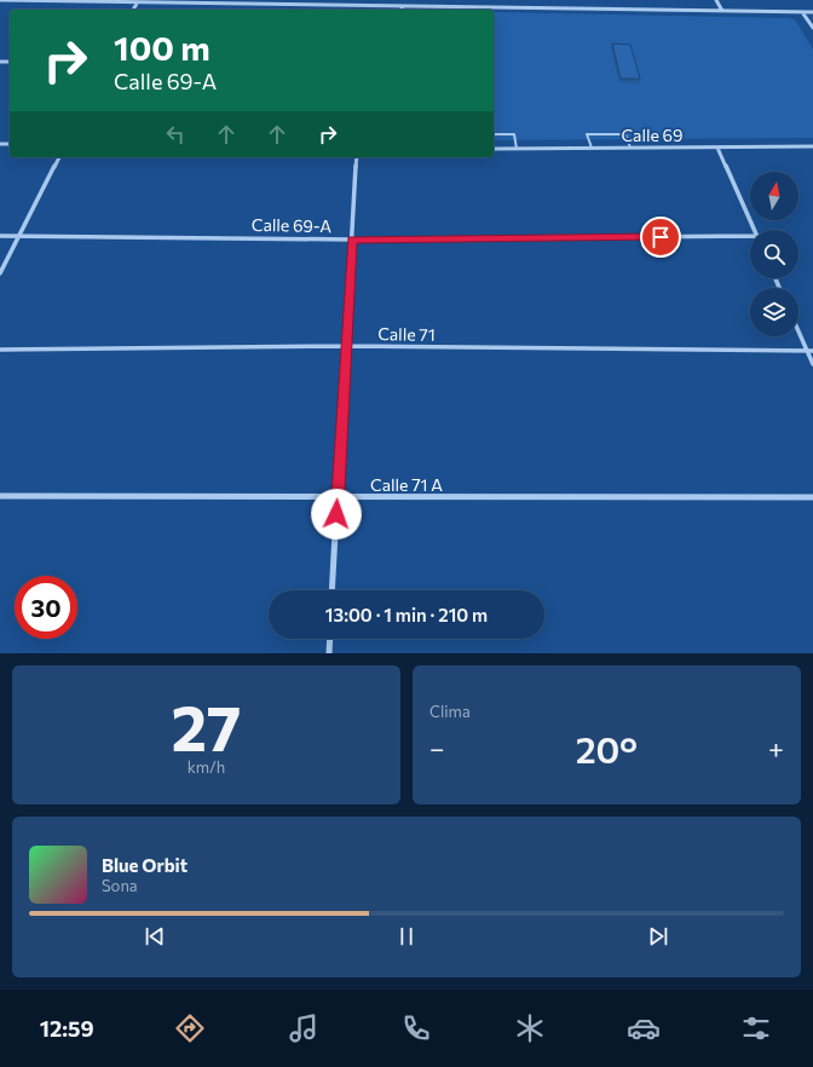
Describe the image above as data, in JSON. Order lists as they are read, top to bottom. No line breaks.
{"streets":{"street":["Calle 69","Calle 69-A","Calle 71","Calle 71 A"]},"north":"top","page":{"turn":["100 m","Calle 69-A"],"limit":"30","trip":"13:00 · 1 min · 210 m","tile":[["27","km/h"],"Clima"],"heat":["−","20°","+"],"song":["Blue Orbit","Sona"],"tabs":"12:59"}}
